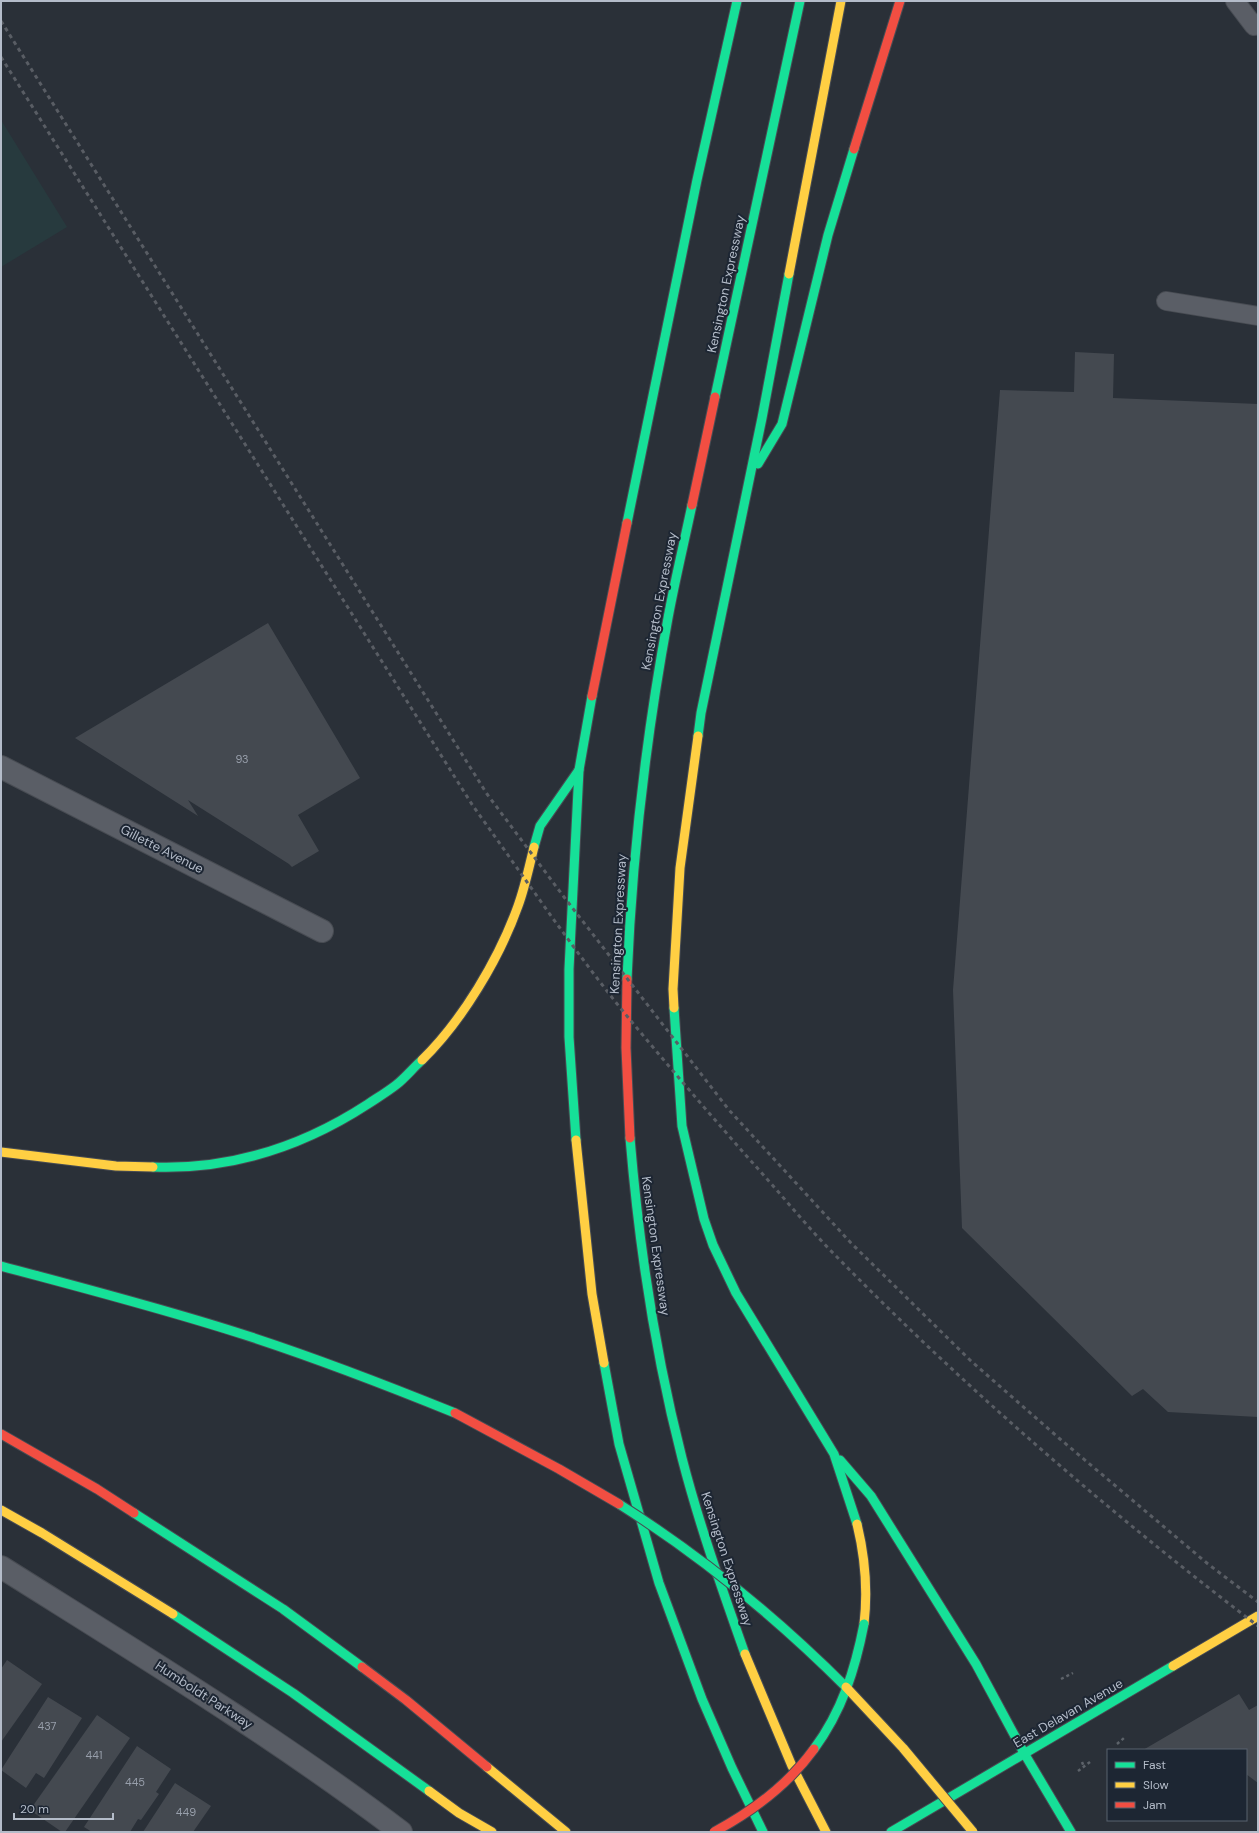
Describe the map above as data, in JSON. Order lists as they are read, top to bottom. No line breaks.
{"streets":{"main road":["Kensington Expressway","East Delavan Avenue"],"street":["Gillette Avenue","Humboldt Parkway"]},"house_numbers":["93","437","441","445","449"],"legend":["Fast","Slow","Jam"],"scale_bar":"20 m"}
